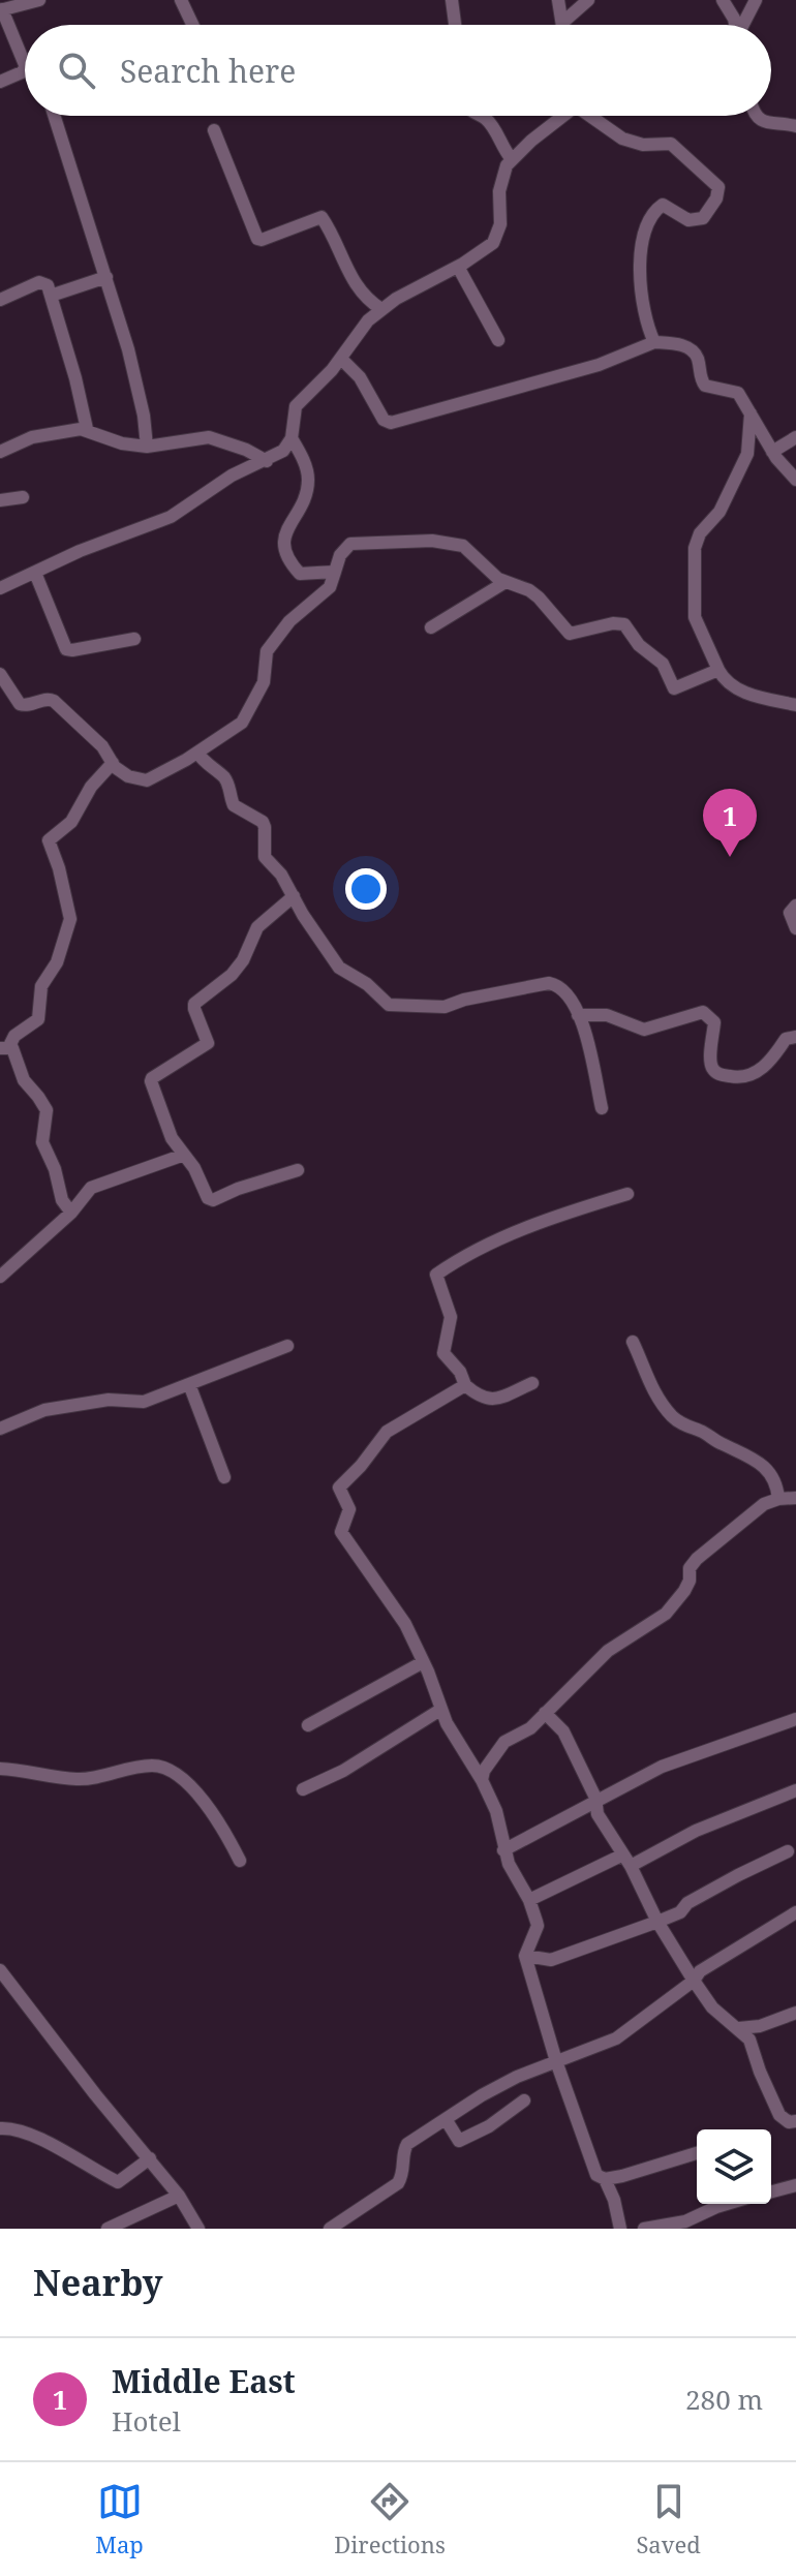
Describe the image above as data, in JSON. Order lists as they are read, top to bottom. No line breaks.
{"page":{"search":"Search here","pins":"1","heading":"Nearby","list":[{"mark":"1","name":"Middle East","note":"Hotel","value":"280 m"}],"nav":["Map","Directions","Saved"]}}
